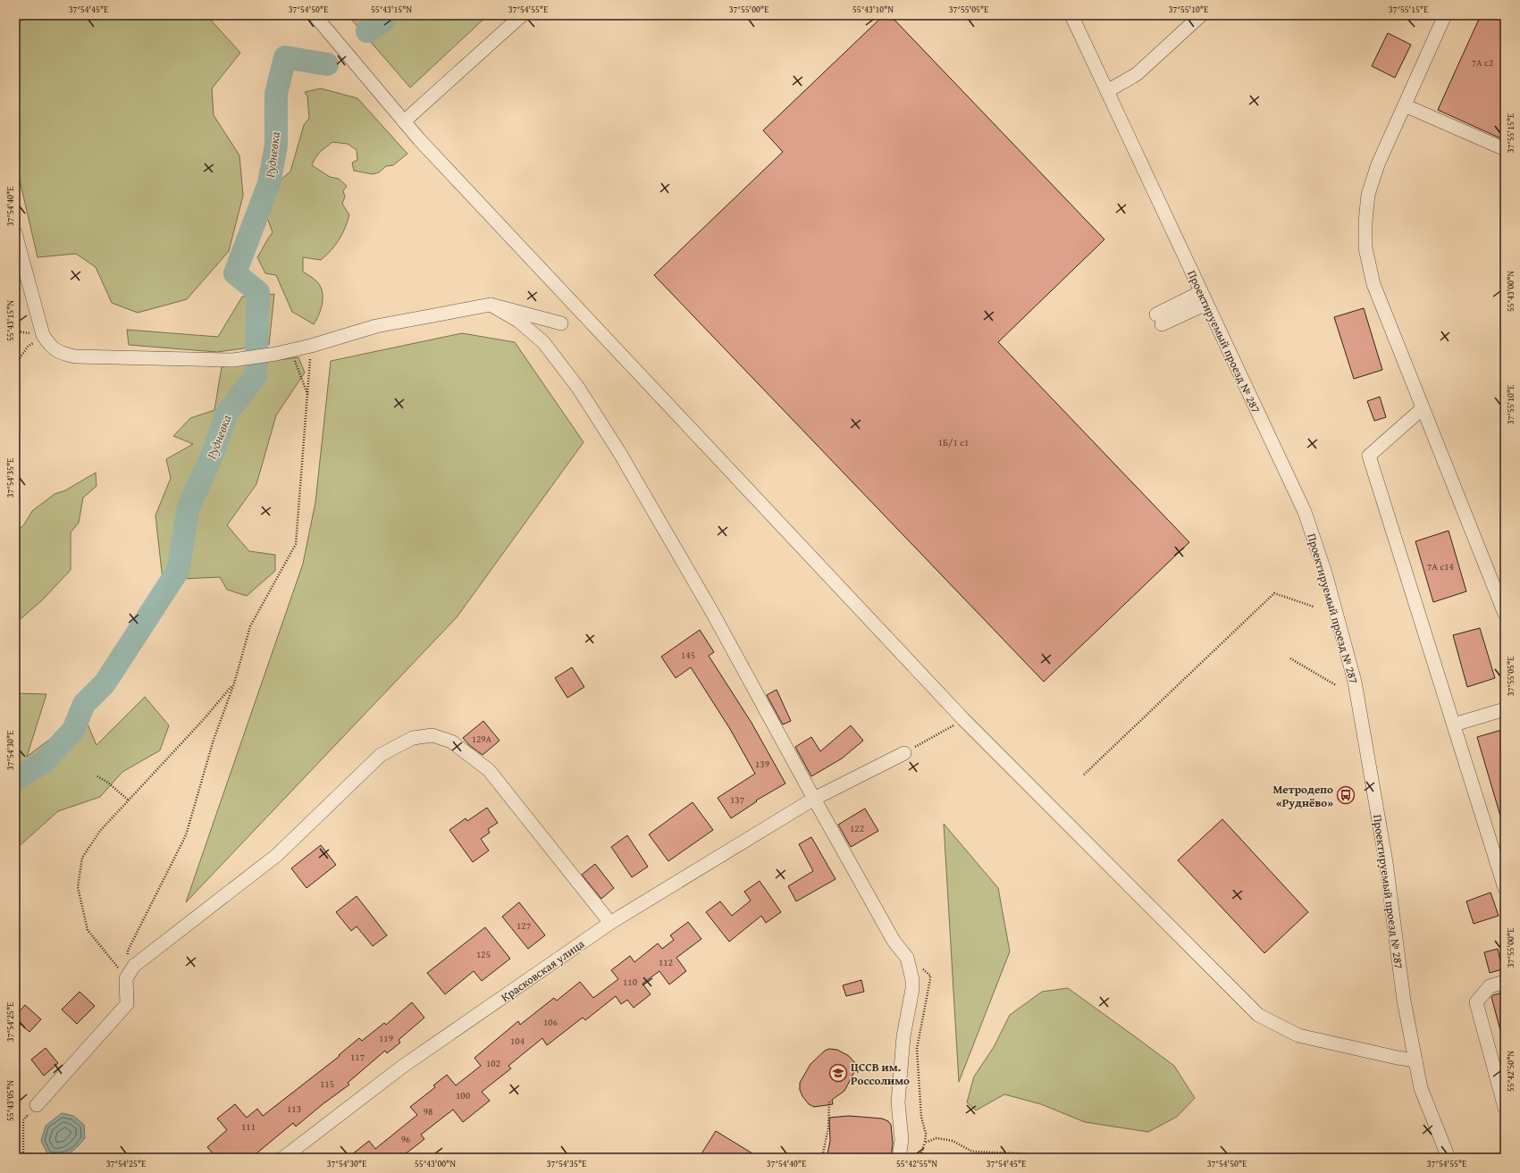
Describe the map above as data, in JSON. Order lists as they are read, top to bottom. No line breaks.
{"streets":{"street":["Проектируемый проезд № 287","Красковская улица"]},"water":["Рудневка"],"places":{"bus stop":["Метродепо «Руднёво»"],"school or university":["ЦССВ им. Россолимо"]},"house_numbers":["7А с2","1Б/1 с1","7А с14","145","129А","139","137","122","127","125","112","110","106","119","104","117","102","115","100","113","98","111","96"],"coordinates":["37°54'45\"E","37°54'50\"E","55°43'15\"N","37°54'55\"E","37°55'00\"E","55°43'10\"N","37°55'05\"E","37°55'10\"E","37°55'15\"E","37°54'40\"E","55°43'00\"N","37°54'35\"E","37°54'30\"E","37°54'25\"E","55°42'50\"N","55°43'05\"N","55°42'55\"N"]}
